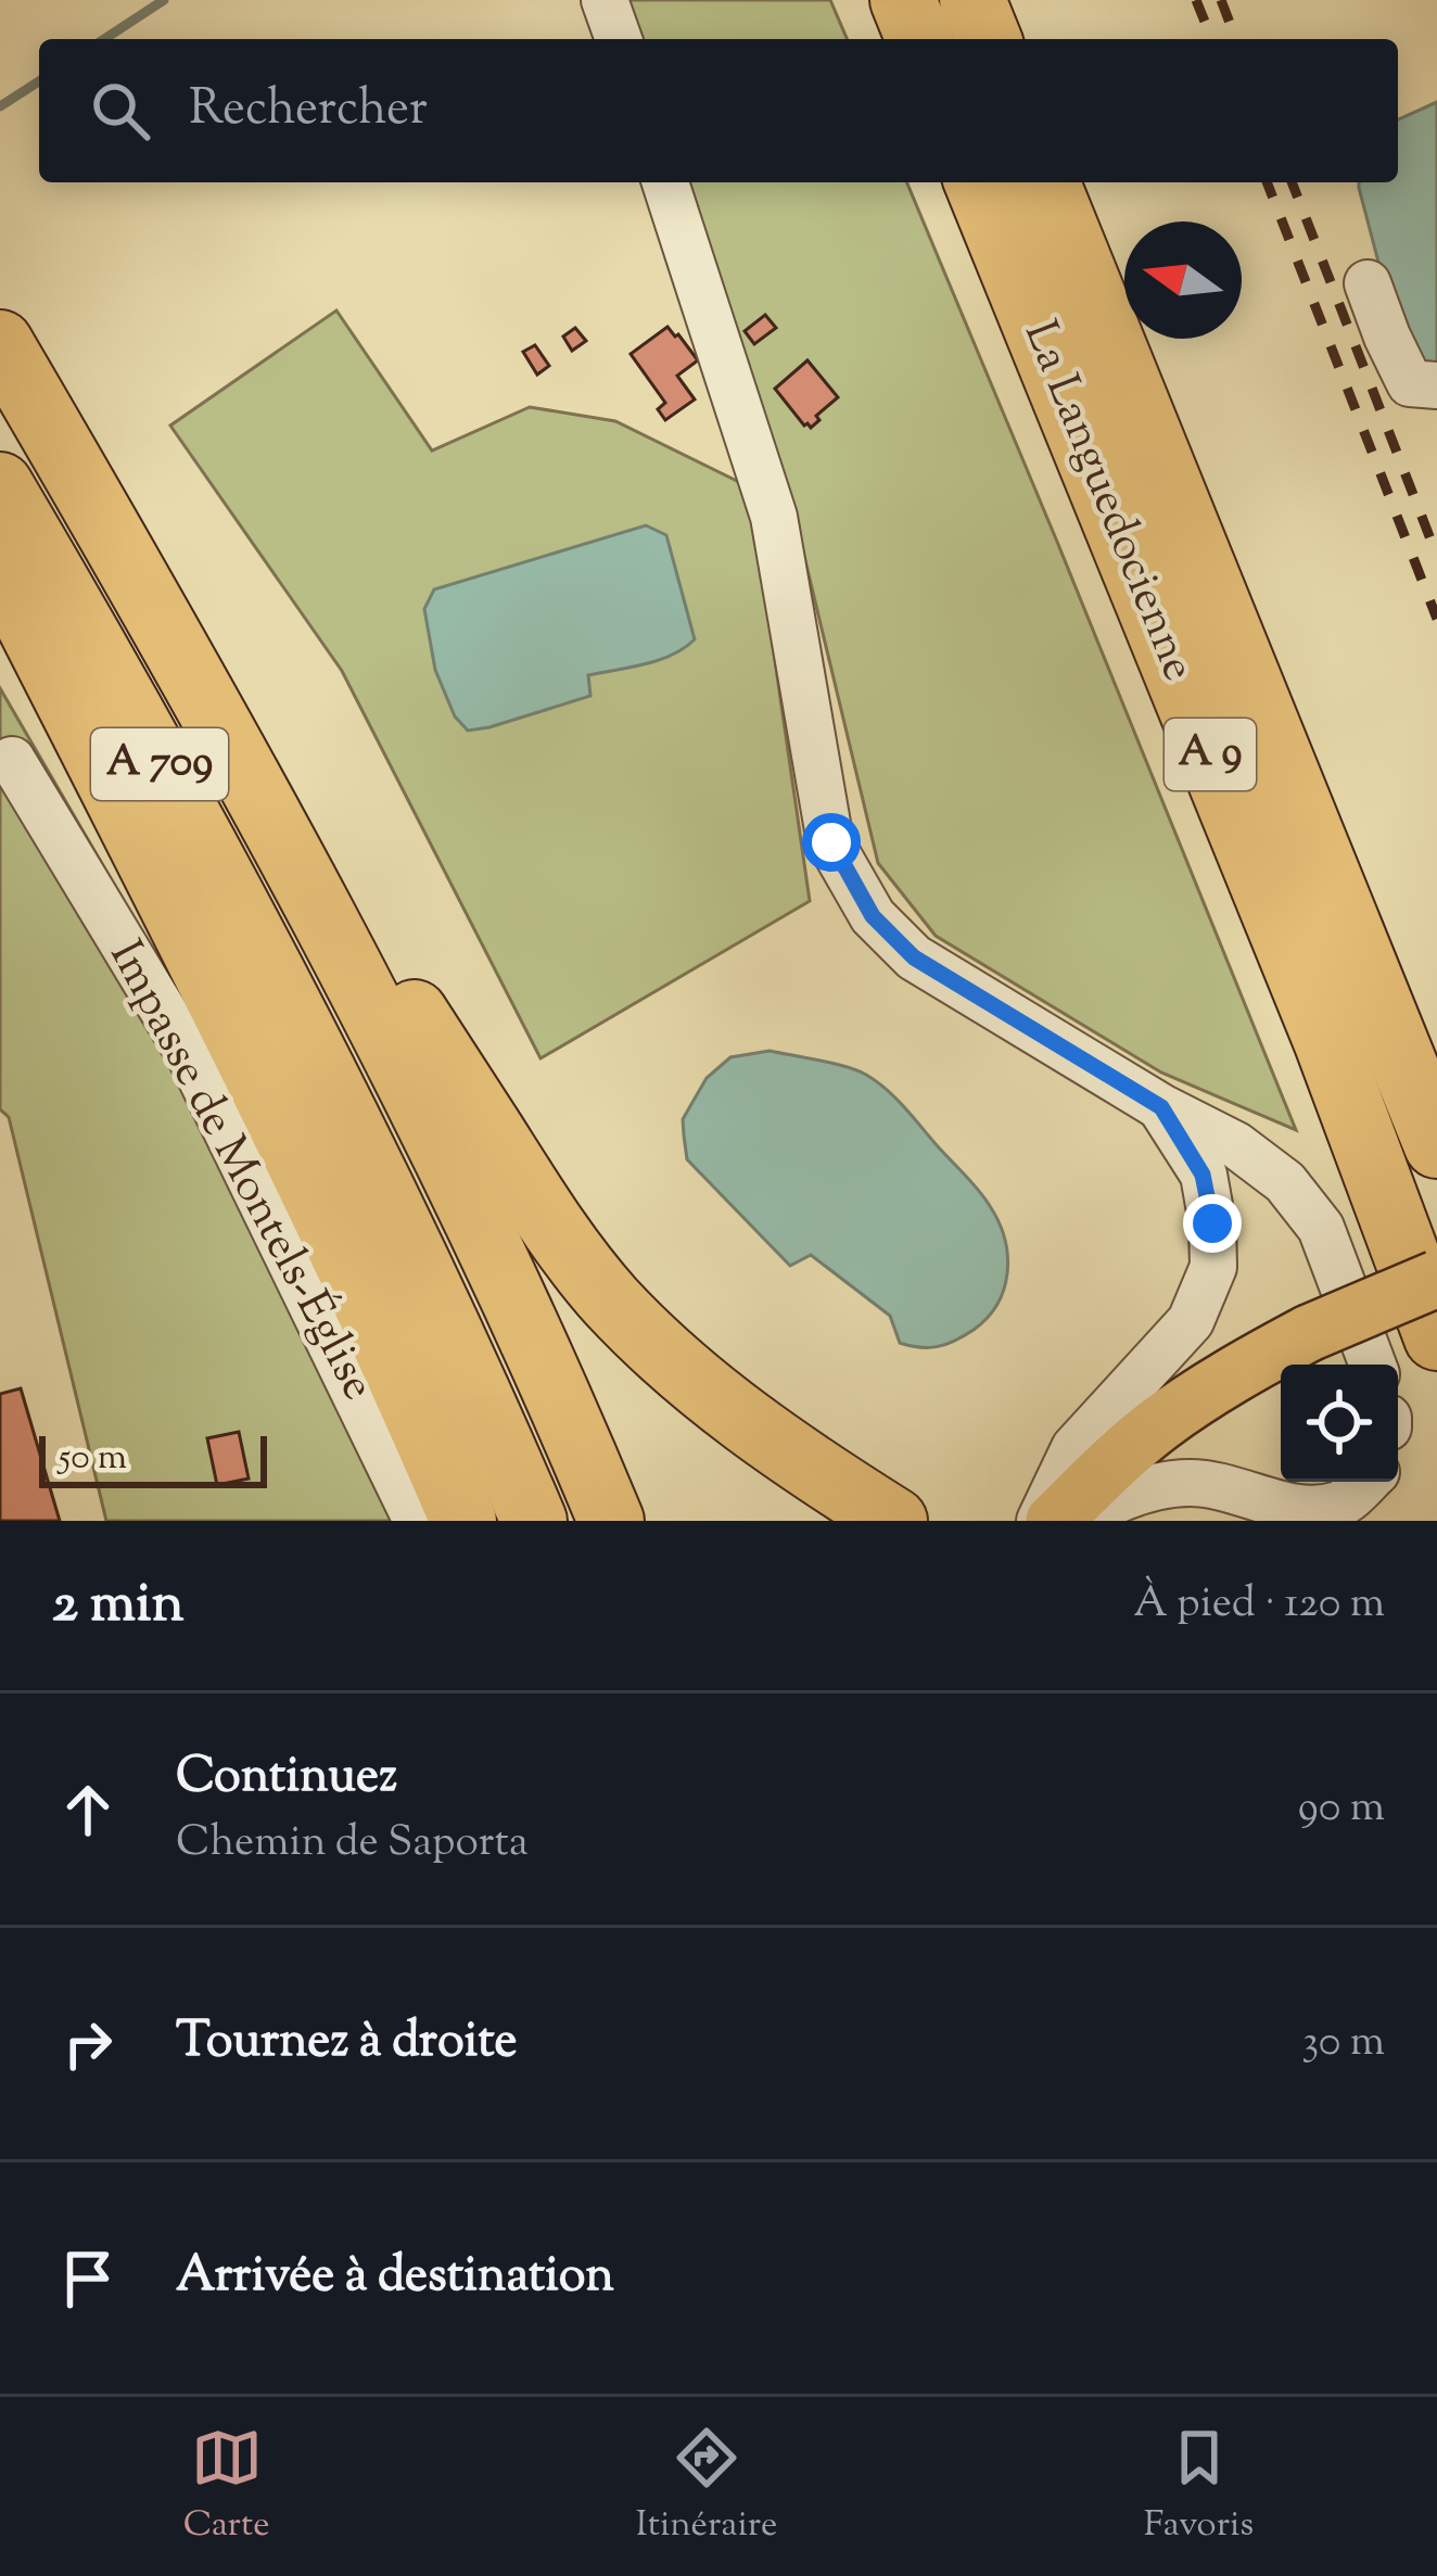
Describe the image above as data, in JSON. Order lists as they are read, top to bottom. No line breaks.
{"streets":{"highway":["La Languedocienne","A 9","A 709"],"street":["Impasse de Montels-Église"]},"scale_bar":"50 m","north":"left","page":{"search":"Rechercher","scale":"50 m","heading":["2 min","À pied · 120 m"],"list":[["Continuez","Chemin de Saporta","90 m"],["Tournez à droite","30 m"],"Arrivée à destination"],"nav":["Carte","Itinéraire","Favoris"]}}
